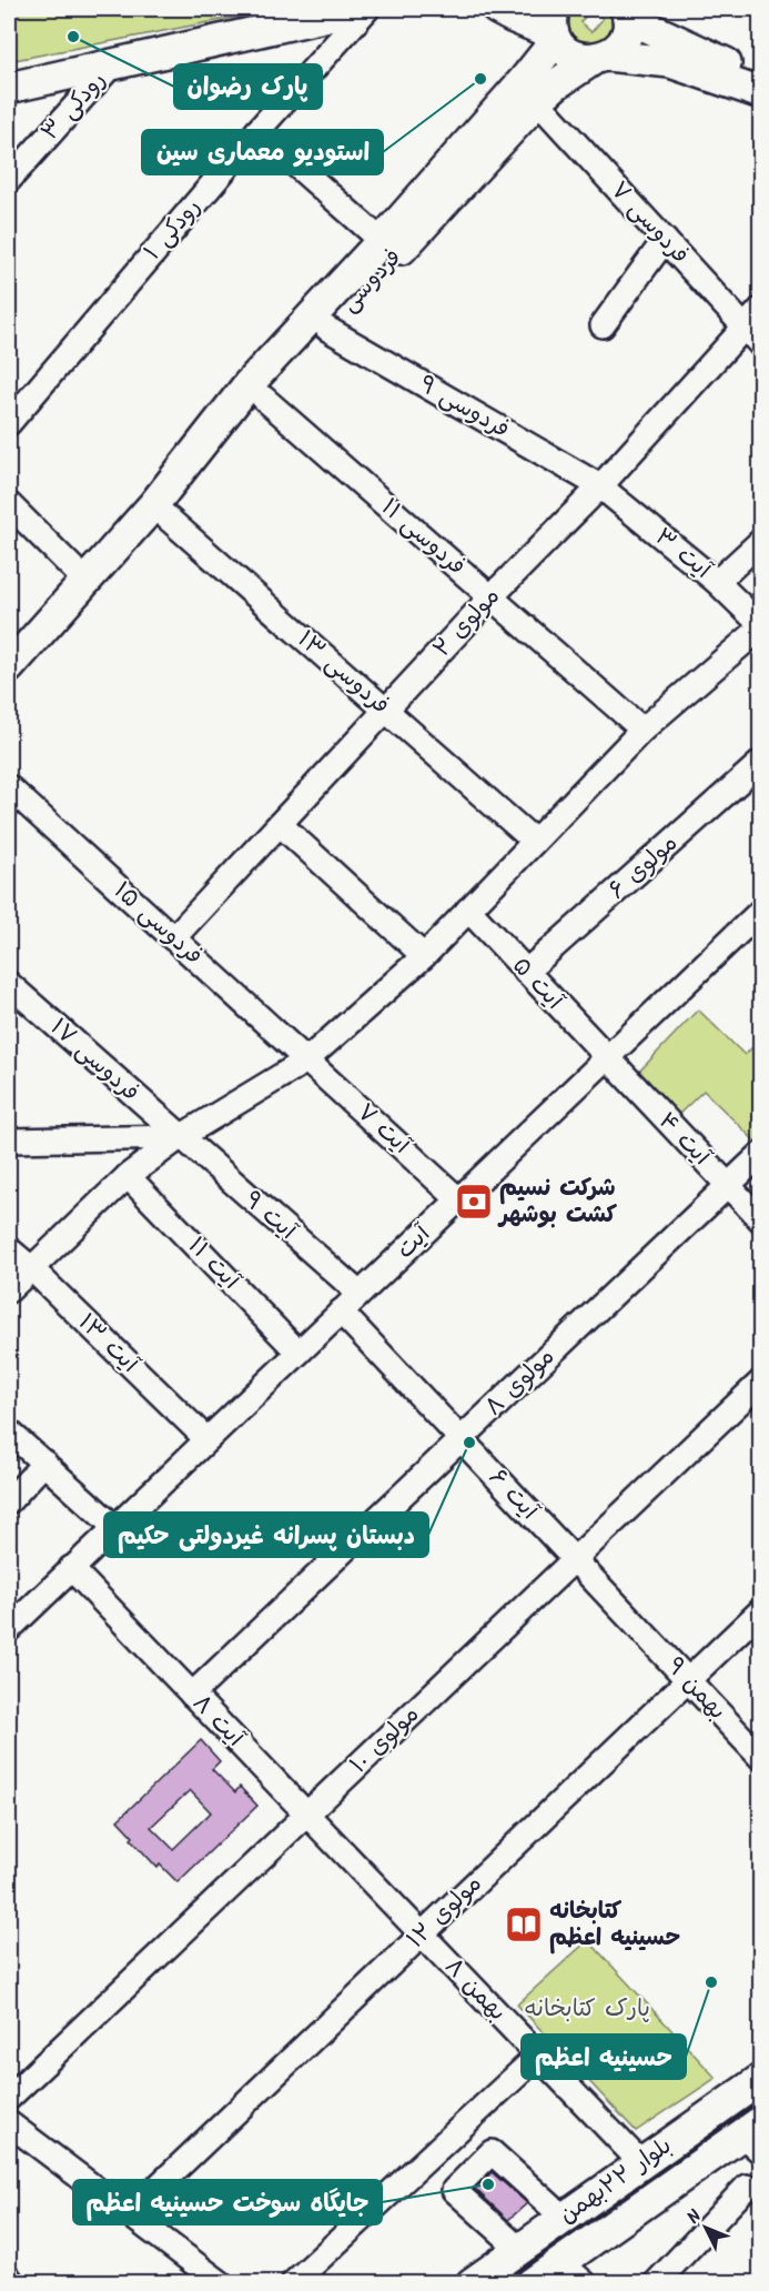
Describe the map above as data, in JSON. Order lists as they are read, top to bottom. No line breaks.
{"streets":{"main road":["فردوسی","بلوار ۲۲بهمن"],"street":["رودکی ۳","فردوسی ۷","رودکی ۱","فردوسی ۹","فردوسی ۱۱","آیت ۳","مولوی ۲","فردوسی ۱۳","مولوی ۶","فردوسی ۱۵","آیت ۵","فردوسی ۱۷","آیت ۷","آیت ۴","آیت ۹","آیت","آیت ۱۱","آیت ۱۳","مولوی ۸","آیت ۶","بهمن ۹","آیت ۸","مولوی ۱۰","مولوی ۱۲","بهمن ۸"]},"crossings":[["فردوسی ۷","فردوسی"],["فردوسی ۷","مولوی ۲"],["فردوسی","فردوسی ۹"],["فردوسی","فردوسی ۱۱"],["فردوسی","فردوسی ۱۳"],["فردوسی ۹","آیت ۳"],["فردوسی ۹","مولوی ۲"],["فردوسی ۱۱","مولوی ۲"],["آیت ۳","مولوی ۲"],["مولوی ۲","فردوسی ۱۳"],["مولوی ۲","فردوسی ۱۵"],["مولوی ۶","آیت ۵"],["فردوسی ۱۵","آیت ۷"],["آیت ۵","آیت ۴"],["آیت ۵","آیت"],["فردوسی ۱۷","آیت ۹"],["آیت ۷","آیت"],["آیت ۴","آیت"],["آیت ۴","مولوی ۸"],["آیت ۹","آیت"],["آیت","آیت ۱۱"],["آیت","آیت ۱۳"],["آیت","آیت ۶"],["آیت","آیت ۸"],["مولوی ۸","آیت ۶"],["مولوی ۸","آیت ۸"],["آیت ۶","بهمن ۹"],["آیت ۶","مولوی ۱۰"],["بهمن ۹","مولوی ۱۲"],["آیت ۸","مولوی ۱۰"],["آیت ۸","بهمن ۸"],["مولوی ۱۲","بهمن ۸"],["بهمن ۸","بلوار ۲۲بهمن"]],"parks":["پارک کتابخانه"],"places":{"other":["پارک رضوان","استودیو معماری سین","دبستان پسرانه غیردولتی حکیم","حسینیه اعظم","جایگاه سوخت حسینیه اعظم"],"bank":["شرکت نسیم کشت بوشهر"],"library":["کتابخانه حسینیه اعظم"]},"north":"top left"}
